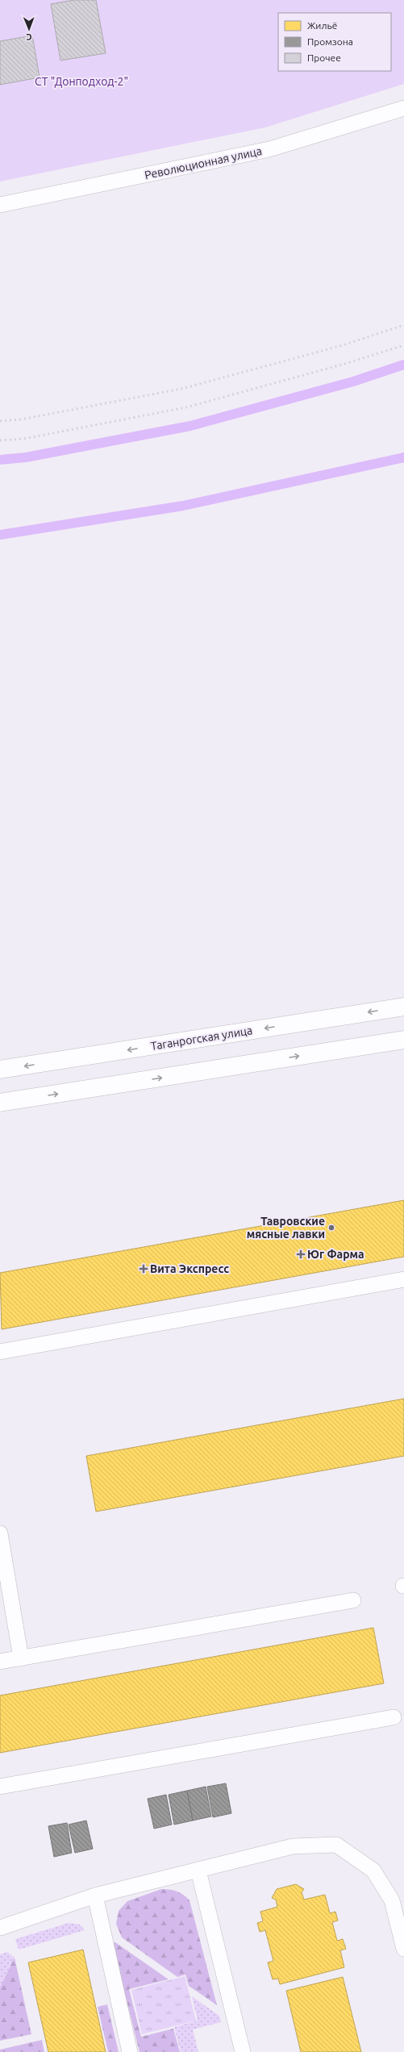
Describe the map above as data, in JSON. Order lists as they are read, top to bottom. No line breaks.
{"streets":{"main road":["Таганрогская улица"],"lane":["Революционная улица"]},"parks":["СТ \"Донподход-2\""],"places":{"other":["Тавровские мясные лавки"],"health":["Юг Фарма","Вита Экспресс"]},"legend":["Жильё","Промзона","Прочее"],"north":"bottom"}
